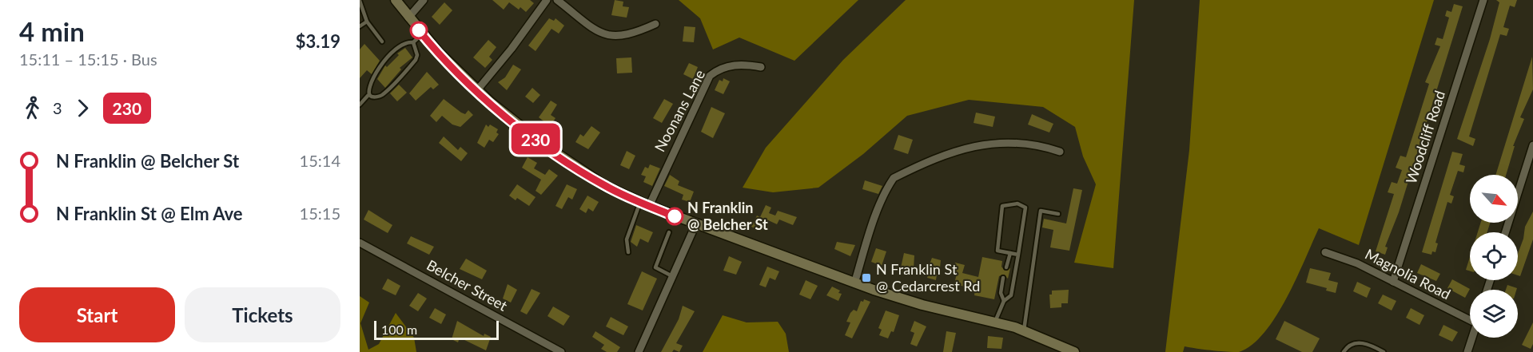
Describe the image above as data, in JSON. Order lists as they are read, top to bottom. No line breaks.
{"streets":{"street":["Noonans Lane","Woodcliff Road","Magnolia Road","Belcher Street"]},"crossings":[["Woodcliff Road","Magnolia Road"]],"places":{"other":["N Franklin @ Belcher St"],"transit":["N Franklin St @ Cedarcrest Rd"]},"lines":["bus line 230"],"scale_bar":"100 m","north":"bottom right","page":{"heading":["4 min","15:11 – 15:15 · Bus","$3.19"],"on_map":"230","legs":["3","230"],"list":[{"name":"N Franklin @ Belcher St","value":"15:14"},{"name":"N Franklin St @ Elm Ave","value":"15:15"}],"buttons":["Start","Tickets"],"scale":"100 m"}}
